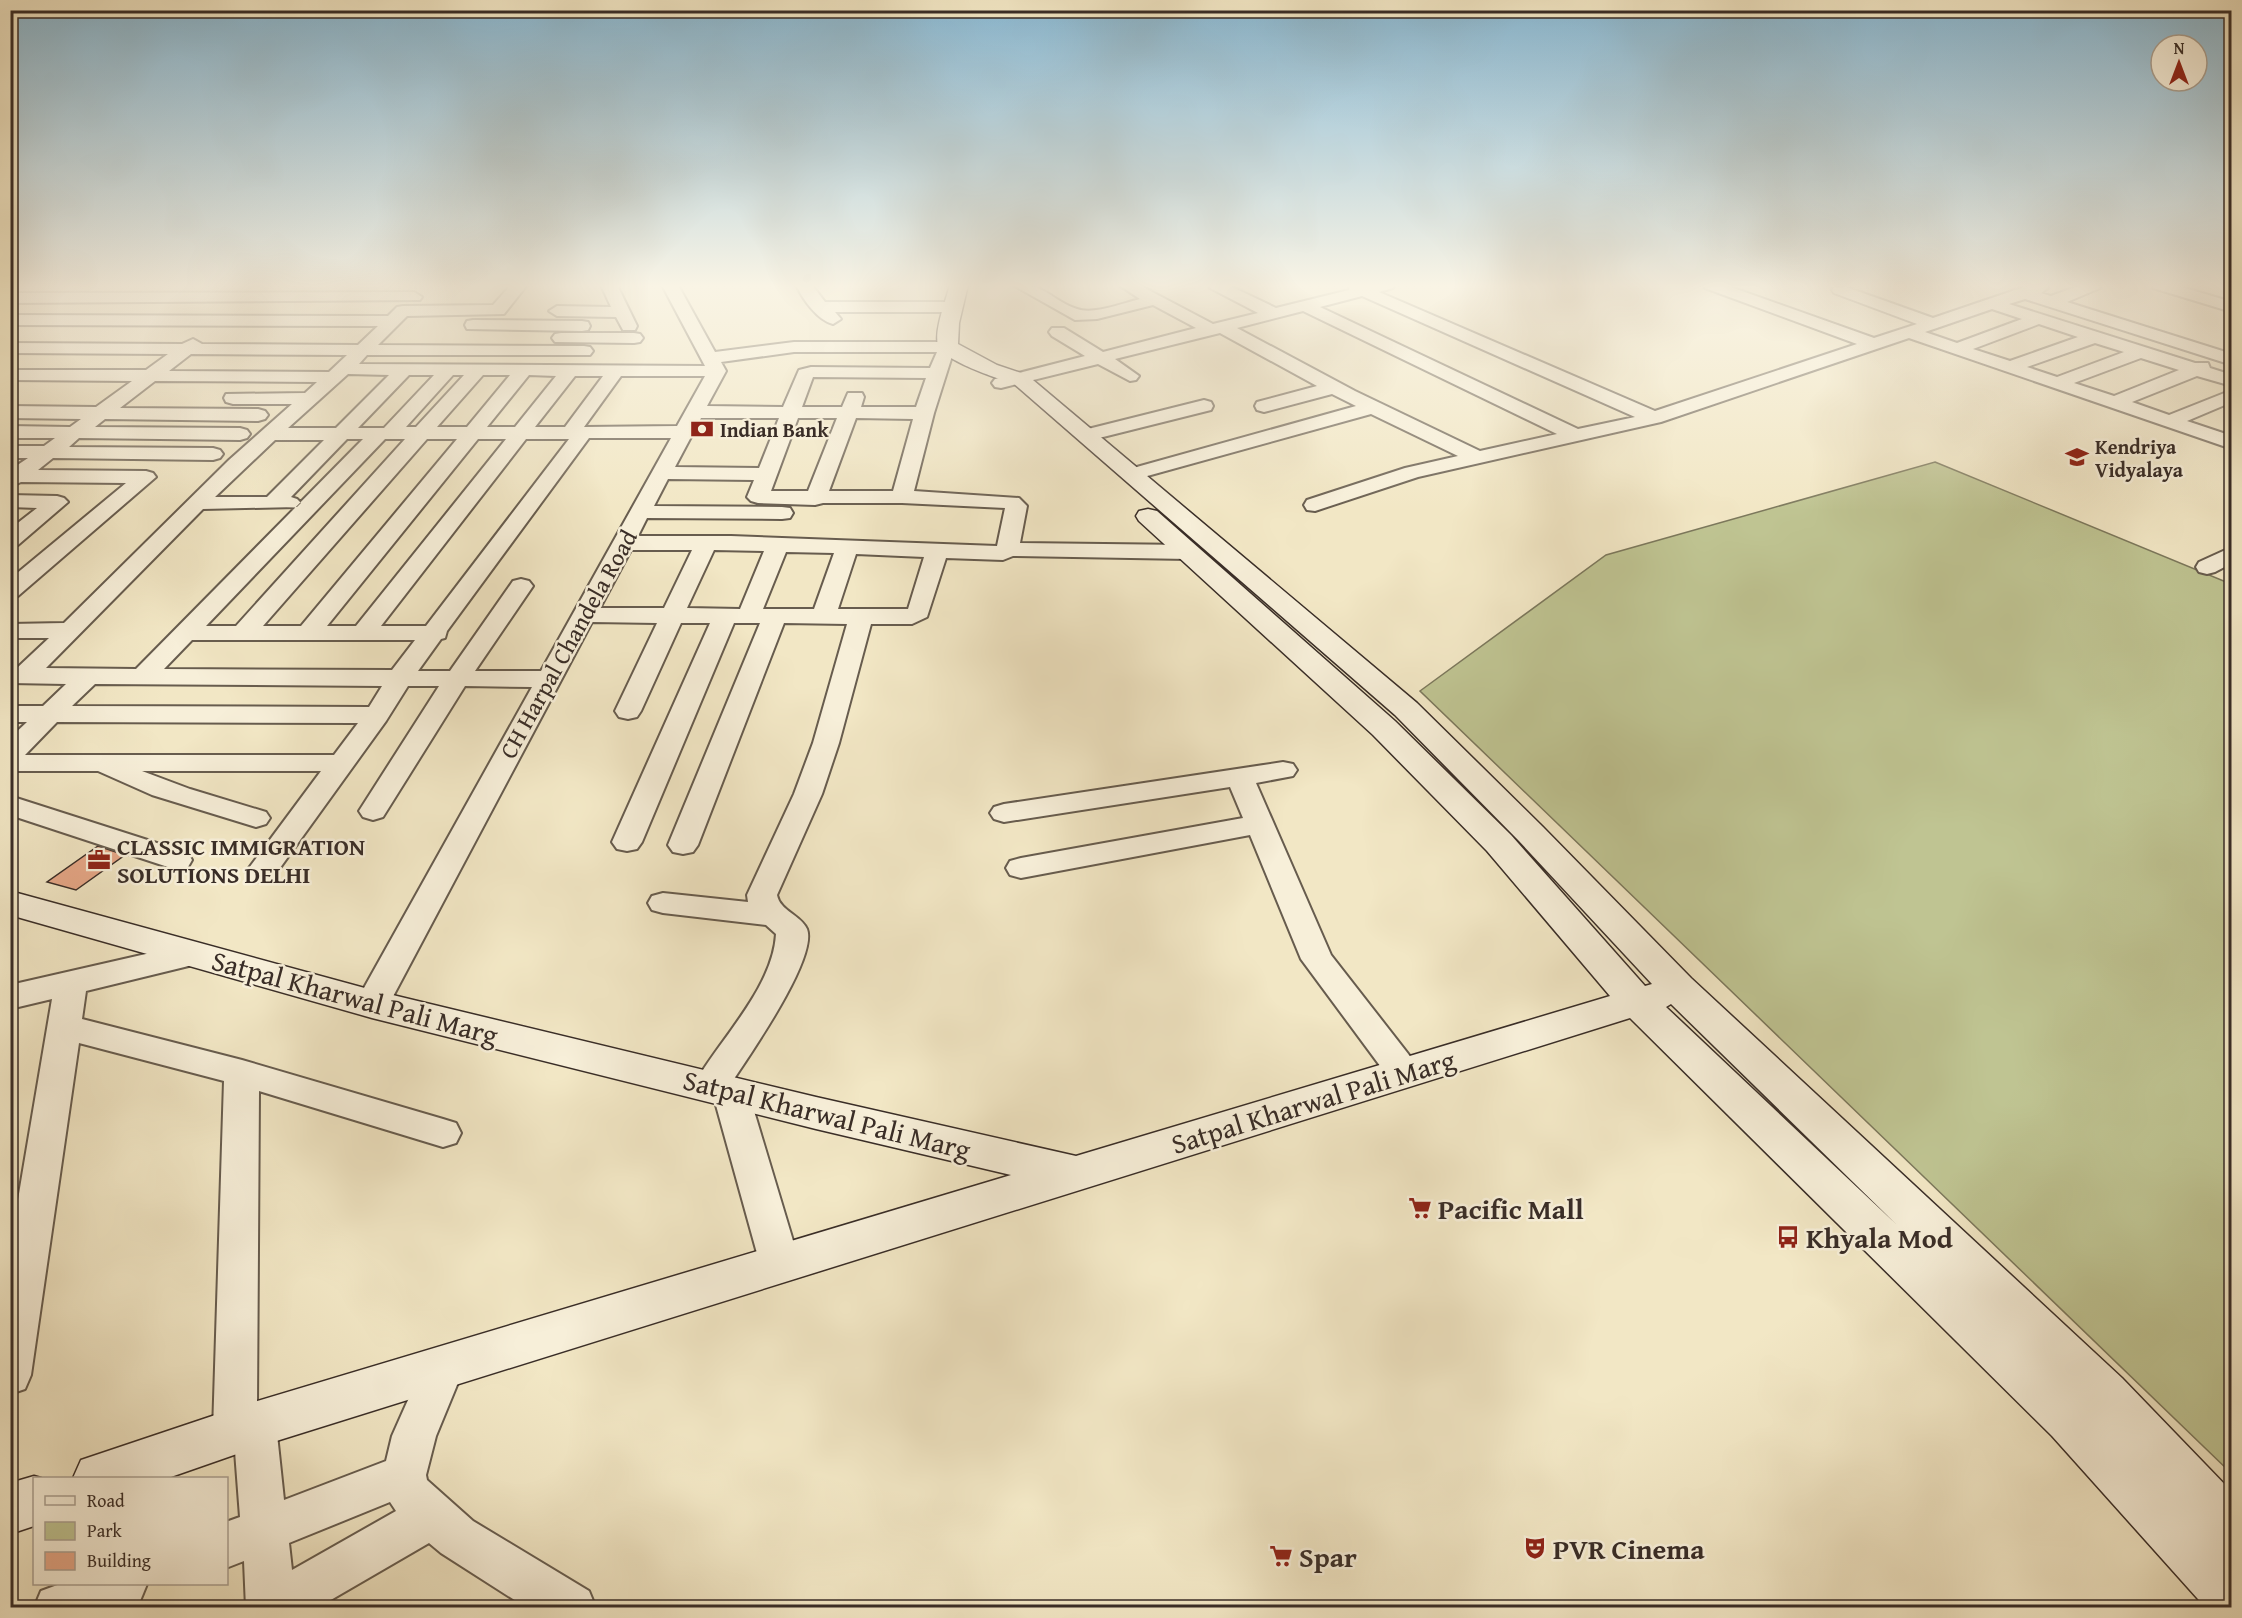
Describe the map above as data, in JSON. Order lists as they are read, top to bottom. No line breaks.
{"streets":{"street":["CH Harpal Chandela Road","Satpal Kharwal Pali Marg"]},"crossings":[["CH Harpal Chandela Road","Satpal Kharwal Pali Marg"]],"places":{"bank":["Indian Bank"],"school or university":["Kendriya Vidyalaya"],"office":["CLASSIC IMMIGRATION SOLUTIONS DELHI"],"supermarket":["Pacific Mall","Spar"],"bus stop":["Khyala Mod"],"theatre":["PVR Cinema"]},"legend":["Road","Park","Building"],"north":"top"}
